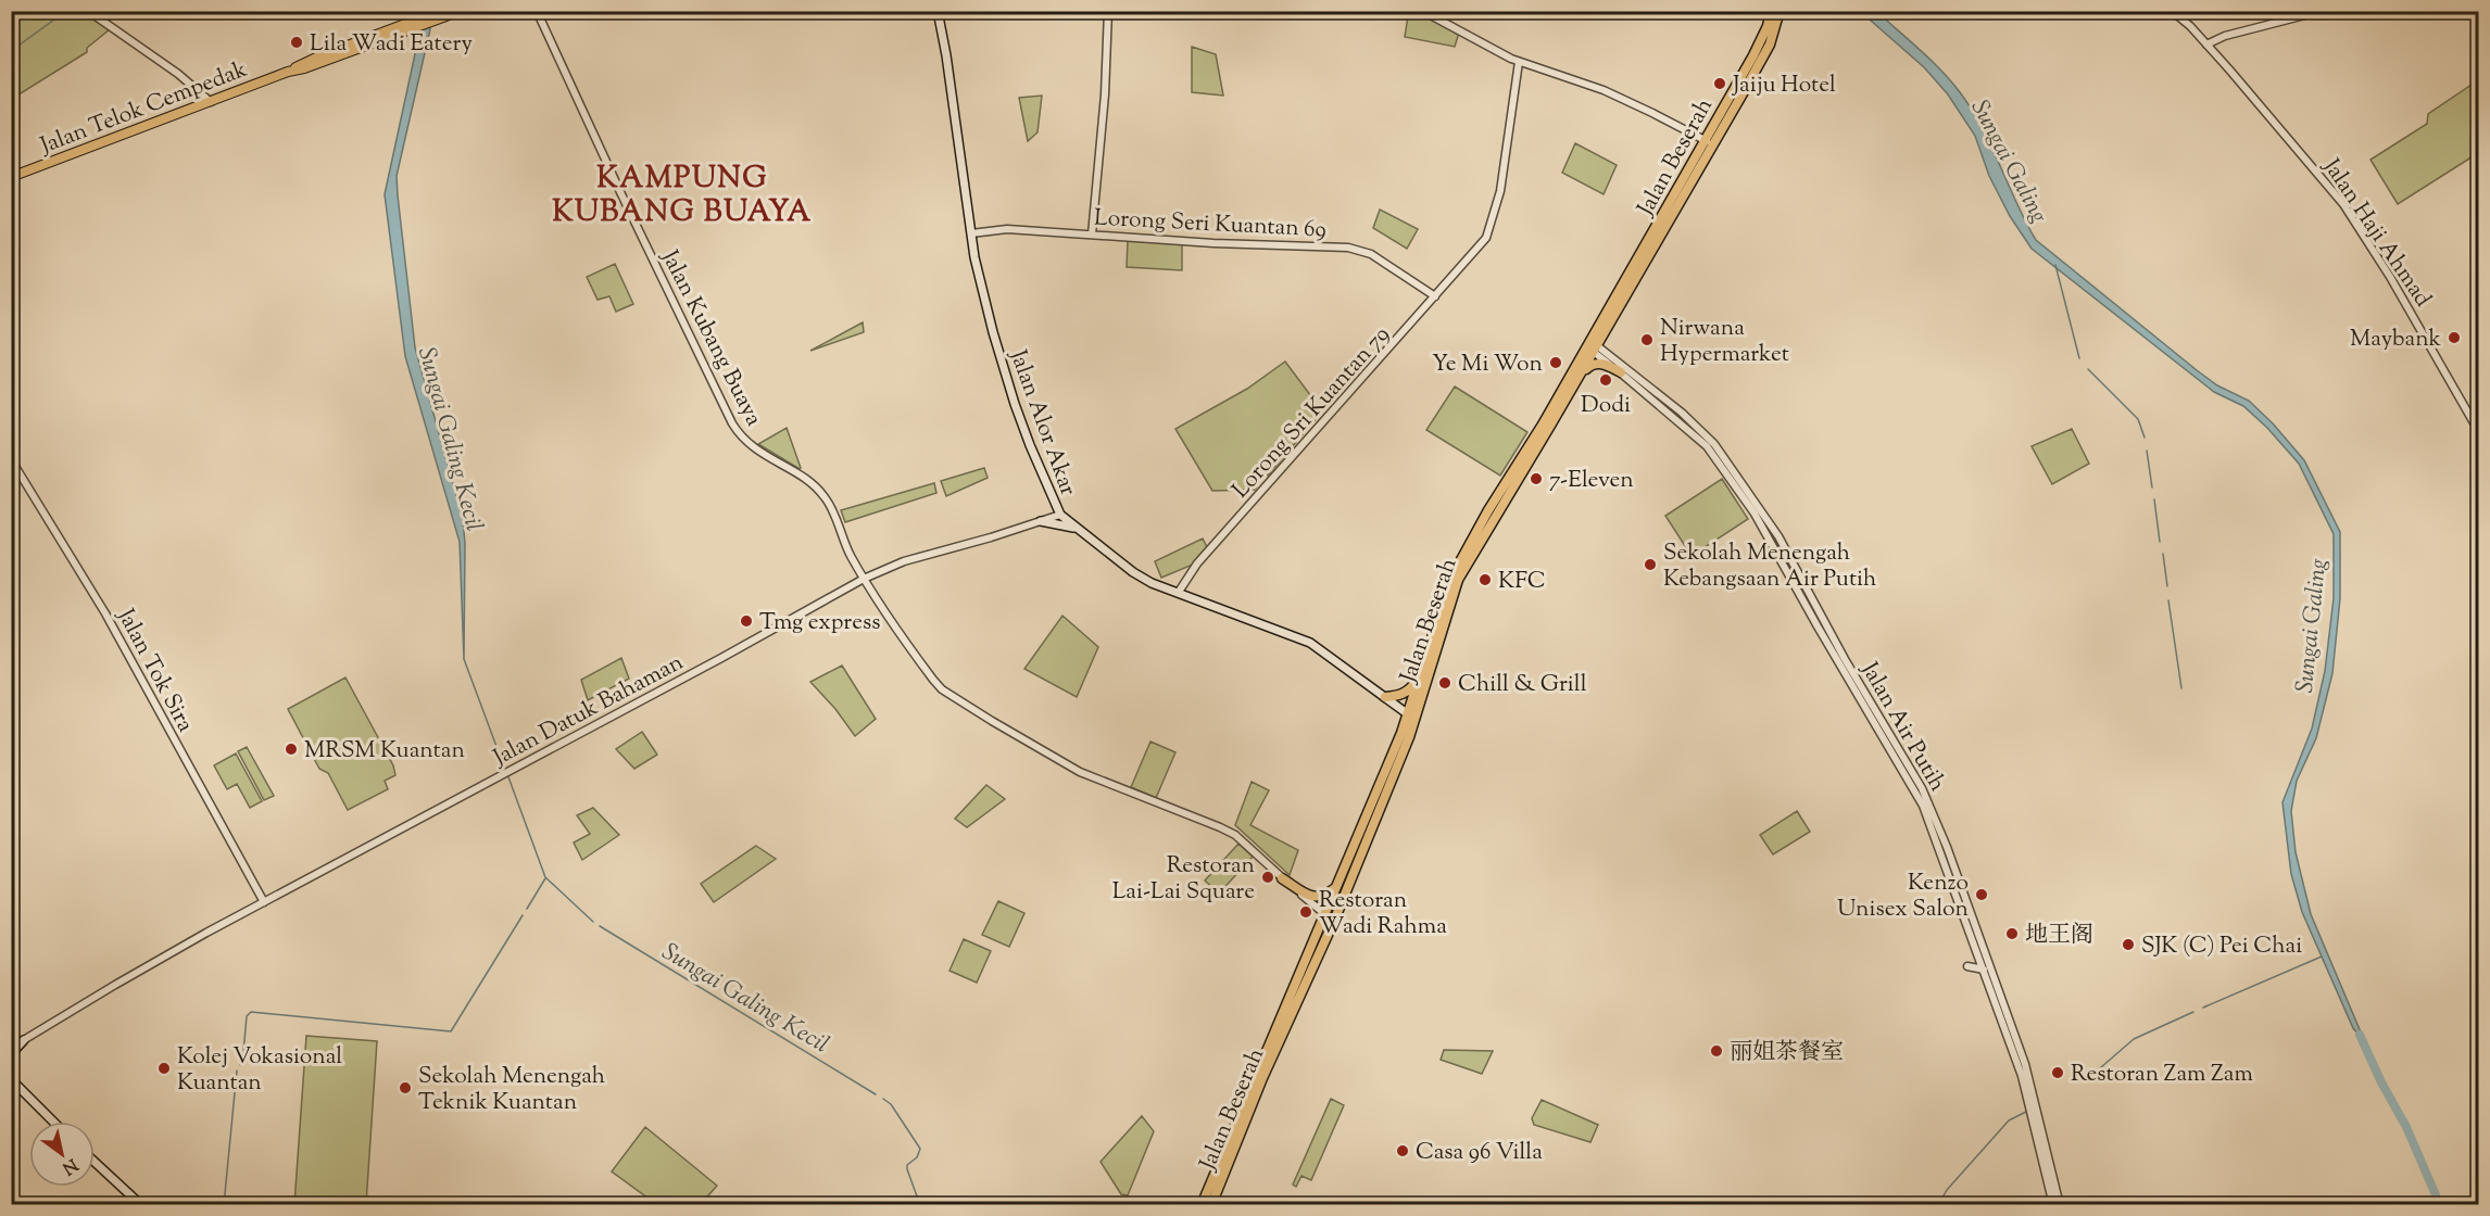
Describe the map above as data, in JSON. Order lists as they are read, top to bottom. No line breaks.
{"streets":{"highway":["Jalan Beserah"],"main road":["Jalan Telok Cempedak","Jalan Alor Akar"],"street":["Lorong Seri Kuantan 69","Jalan Haji Ahmad","Jalan Kubang Buaya","Lorong Sri Kuantan 79","Jalan Tok Sira","Jalan Datuk Bahaman","Jalan Air Putih"]},"crossings":[["Jalan Beserah","Jalan Kubang Buaya"],["Jalan Beserah","Jalan Alor Akar"],["Jalan Beserah","Jalan Air Putih"],["Lorong Seri Kuantan 69","Lorong Sri Kuantan 79"],["Lorong Seri Kuantan 69","Jalan Alor Akar"],["Jalan Kubang Buaya","Jalan Datuk Bahaman"],["Lorong Sri Kuantan 79","Jalan Alor Akar"],["Jalan Alor Akar","Jalan Datuk Bahaman"],["Jalan Tok Sira","Jalan Datuk Bahaman"]],"districts":["KAMPUNG KUBANG BUAYA"],"water":["Sungai Galing","Sungai Galing Kecil"],"places":["Lila Wadi Eatery","Jaiju Hotel","Maybank","Nirwana Hypermarket","Ye Mi Won","Dodi","7-Eleven","Sekolah Menengah Kebangsaan Air Putih","KFC","Tmg express","Chill & Grill","MRSM Kuantan","Restoran Lai-Lai Square","Kenzo Unisex Salon","Restoran Wadi Rahma","地王阁","SJK (C) Pei Chai","丽姐茶餐室","Kolej Vokasional Kuantan","Restoran Zam Zam","Sekolah Menengah Teknik Kuantan","Casa 96 Villa"],"north":"bottom right"}
